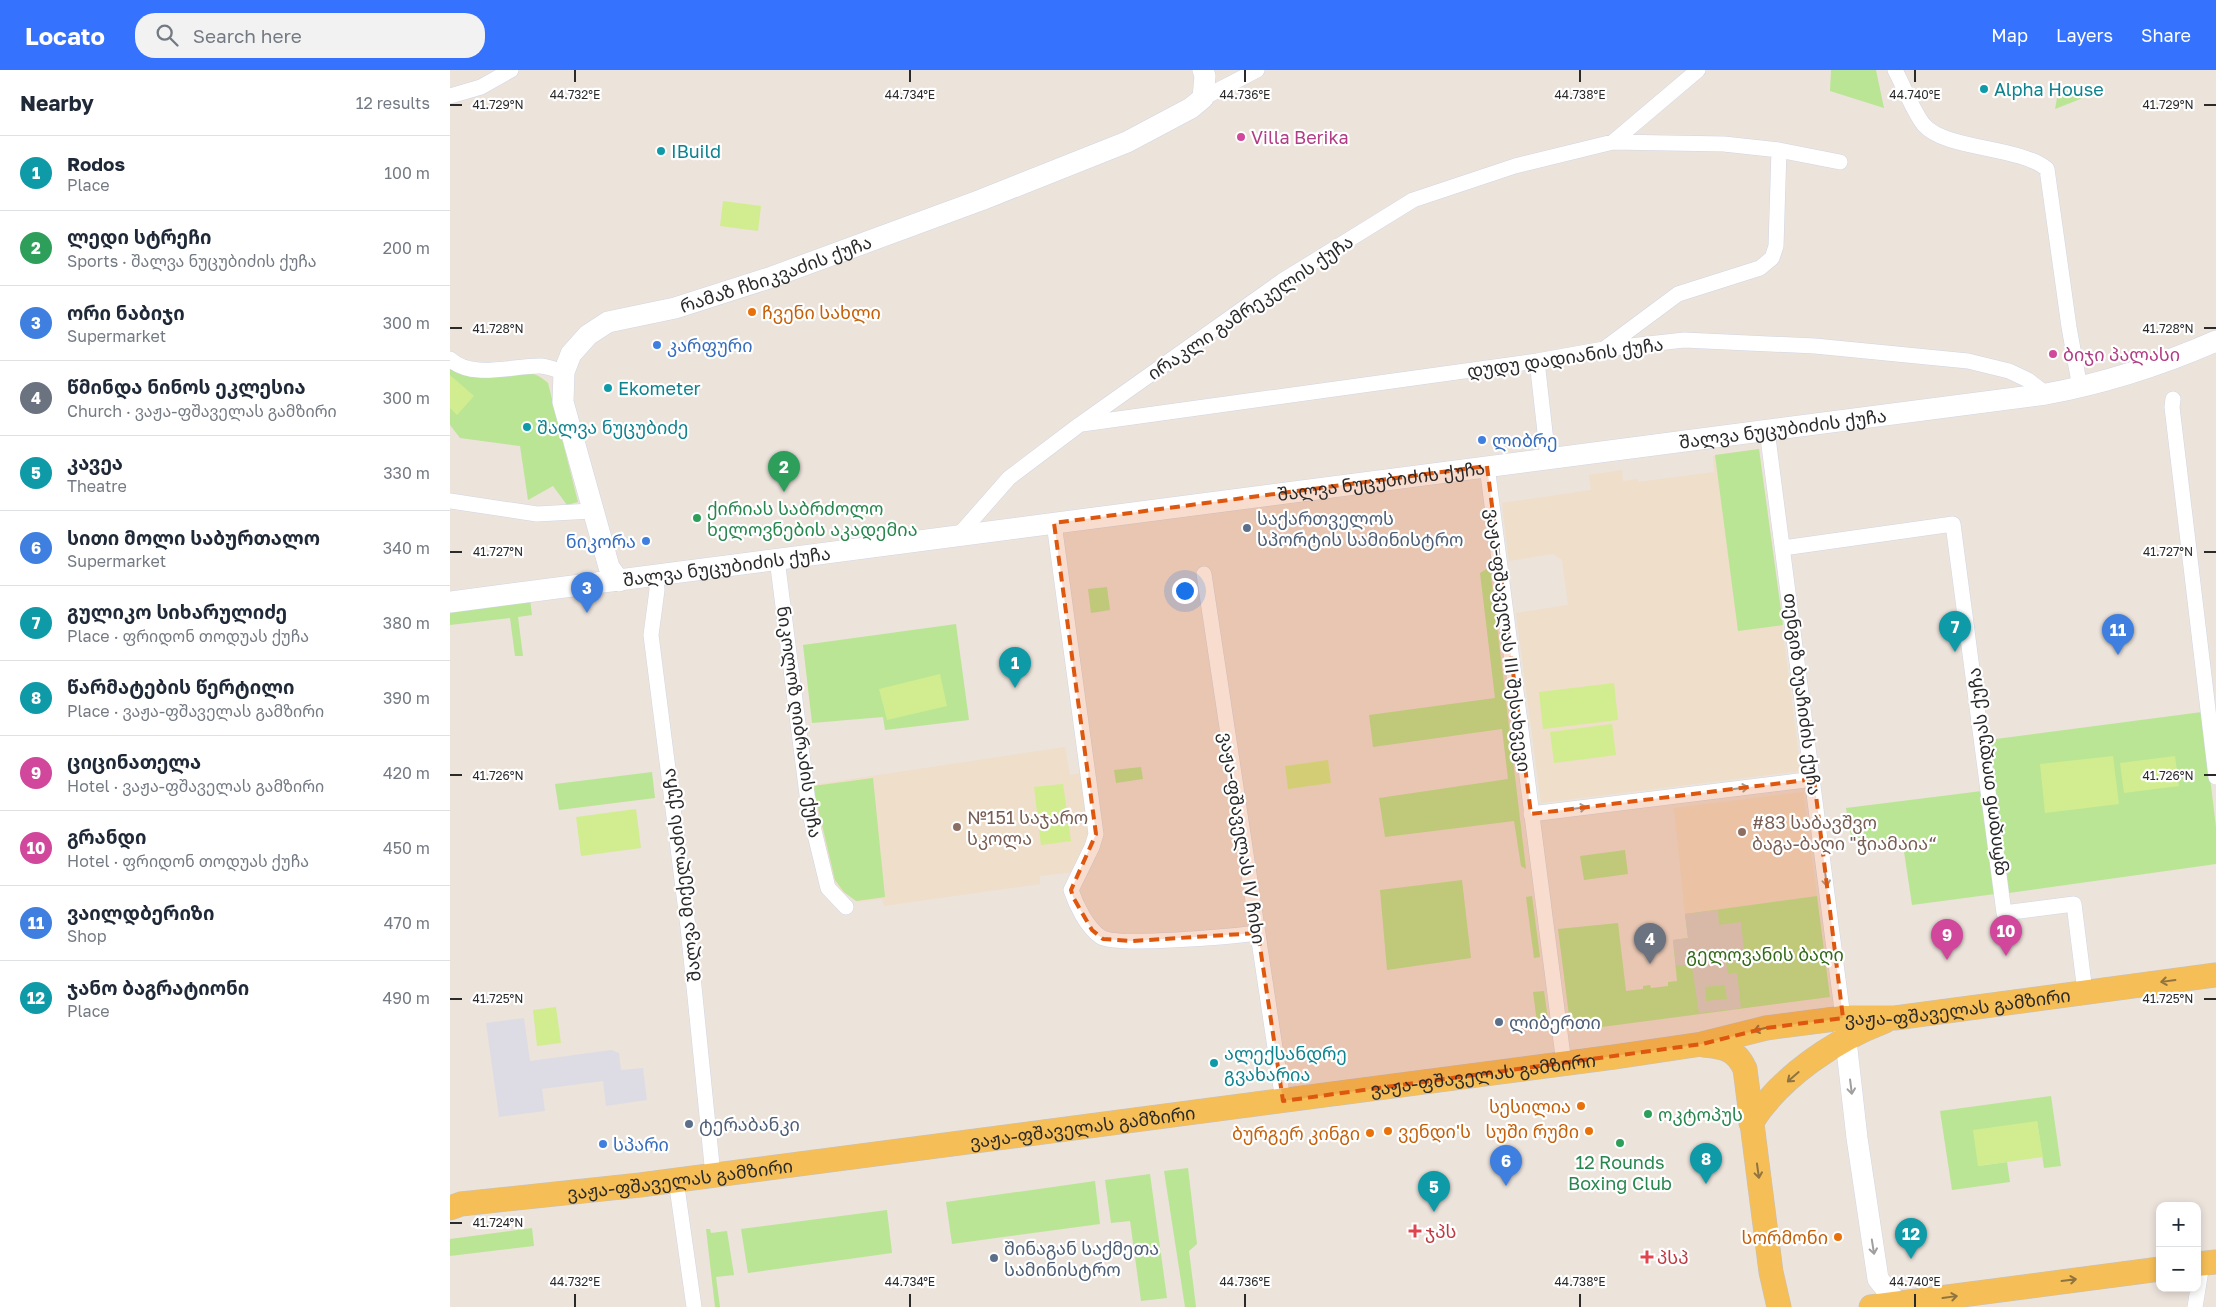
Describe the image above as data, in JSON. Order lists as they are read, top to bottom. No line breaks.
{"streets":{"main road":["რამაზ ჩხიკვაძის ქუჩა","შალვა ნუცუბიძის ქუჩა","ვაჟა-ფშაველას გამზირი"],"street":["ირაკლი გამრეკელის ქუჩა","დუდუ დადიანის ქუჩა","ვაჟა-ფშაველას III შესახვევი","თენგიზ ბუაჩიძის ქუჩა","ნიკოლოზ ღიბრაძის ქუჩა","ფრიდონ თოდუას ქუჩა","ვაჟა-ფშაველას IV ჩიხი","შალვა მიქელაძის ქუჩა"]},"crossings":[["რამაზ ჩხიკვაძის ქუჩა","შალვა ნუცუბიძის ქუჩა"],["ირაკლი გამრეკელის ქუჩა","დუდუ დადიანის ქუჩა"],["ირაკლი გამრეკელის ქუჩა","შალვა ნუცუბიძის ქუჩა"],["დუდუ დადიანის ქუჩა","შალვა ნუცუბიძის ქუჩა"],["შალვა ნუცუბიძის ქუჩა","ვაჟა-ფშაველას III შესახვევი"],["შალვა ნუცუბიძის ქუჩა","თენგიზ ბუაჩიძის ქუჩა"],["შალვა ნუცუბიძის ქუჩა","ნიკოლოზ ღიბრაძის ქუჩა"],["შალვა ნუცუბიძის ქუჩა","შალვა მიქელაძის ქუჩა"],["ვაჟა-ფშაველას III შესახვევი","ვაჟა-ფშაველას გამზირი"],["თენგიზ ბუაჩიძის ქუჩა","ფრიდონ თოდუას ქუჩა"],["თენგიზ ბუაჩიძის ქუჩა","ვაჟა-ფშაველას გამზირი"],["ფრიდონ თოდუას ქუჩა","ვაჟა-ფშაველას გამზირი"],["ვაჟა-ფშაველას IV ჩიხი","ვაჟა-ფშაველას გამზირი"],["შალვა მიქელაძის ქუჩა","ვაჟა-ფშაველას გამზირი"]],"one_way":["თენგიზ ბუაჩიძის ქუჩა"],"parks":["გელოვანის ბაღი"],"places":{"other":["Alpha House","Villa Berika","IBuild","ჩვენი სახლი","კარფური","ბიჯი პალასი","Ekometer","შალვა ნუცუბიძე","ლიბრე","ქირიას საბრძოლო ხელოვნების აკადემია","საქართველოს სპორტის სამინისტრო","ნიკორა","№151 საჯარო სკოლა","#83 საბავშვო ბაგა-ბაღი \"ჭიამაია“","ლიბერთი","ალექსანდრე გვახარია","სესილია","ოკტოპუს","ტერაბანკი","ვენდი'ს","სუში რუმი","ბურგერ კინგი","12 Rounds Boxing Club","სპარი","სორმონი","შინაგან საქმეთა სამინისტრო"],"health":["ჯპს","პსპ"]},"page":{"header":"Locato","search":"Search here","nav":["Map","Layers","Share"],"heading":["Nearby","12 results"],"list":[{"mark":"1","name":"Rodos","note":"Place","value":"100 m"},{"mark":"2","name":"ლედი სტრეჩი","note":"Sports · შალვა ნუცუბიძის ქუჩა","value":"200 m"},{"mark":"3","name":"ორი ნაბიჯი","note":"Supermarket","value":"300 m"},{"mark":"4","name":"წმინდა ნინოს ეკლესია","note":"Church · ვაჟა-ფშაველას გამზირი","value":"300 m"},{"mark":"5","name":"კავეა","note":"Theatre","value":"330 m"},{"mark":"6","name":"სითი მოლი საბურთალო","note":"Supermarket","value":"340 m"},{"mark":"7","name":"გულიკო სიხარულიძე","note":"Place · ფრიდონ თოდუას ქუჩა","value":"380 m"},{"mark":"8","name":"წარმატების წერტილი","note":"Place · ვაჟა-ფშაველას გამზირი","value":"390 m"},{"mark":"9","name":"ციცინათელა","note":"Hotel · ვაჟა-ფშაველას გამზირი","value":"420 m"},{"mark":"10","name":"გრანდი","note":"Hotel · ფრიდონ თოდუას ქუჩა","value":"450 m"},{"mark":"11","name":"ვაილდბერიზი","note":"Shop","value":"470 m"},{"mark":"12","name":"ჯანო ბაგრატიონი","note":"Place","value":"490 m"}],"pins":["2","3","7","11","1","10","9","4","8","6","5","12"],"map_buttons":["+","−"]},"coordinates":["44.732°E","44.734°E","44.736°E","44.738°E","44.740°E","41.729°N","41.728°N","41.727°N","41.726°N","41.725°N","41.724°N"]}
